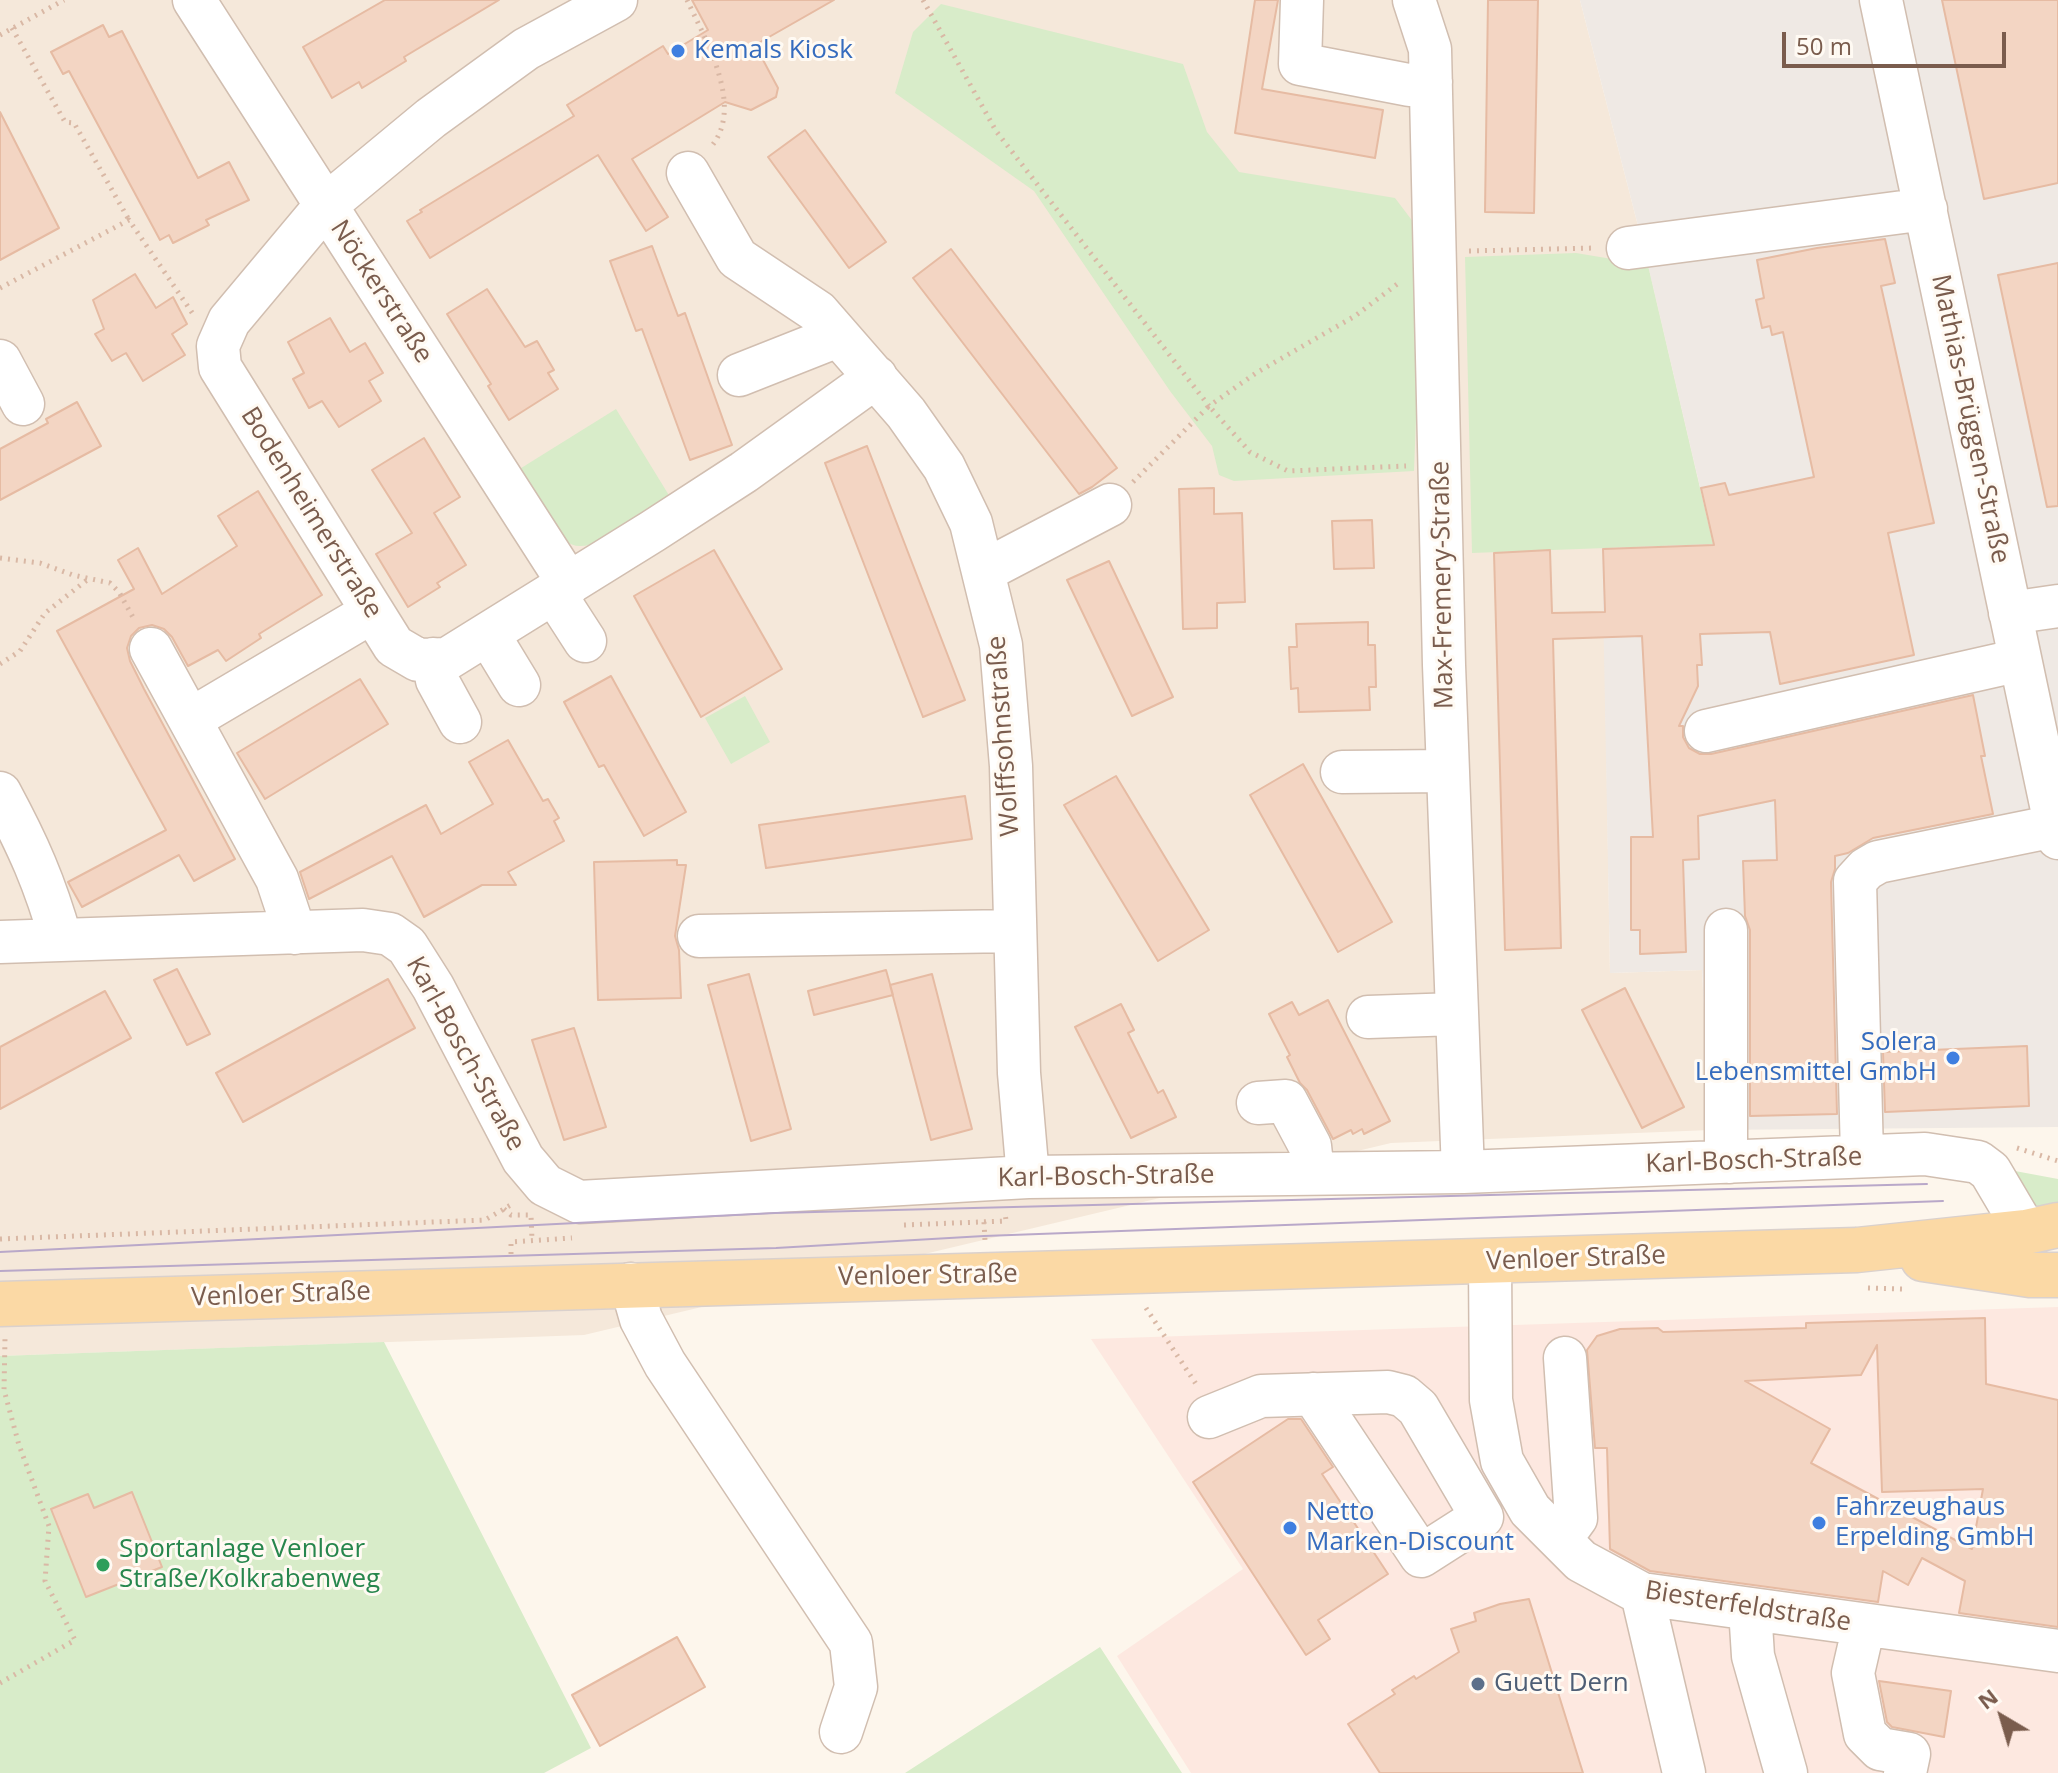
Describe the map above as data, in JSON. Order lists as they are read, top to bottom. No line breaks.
{"streets":{"main road":["Venloer Straße"],"street":["Nöckerstraße","Mathias-Brüggen-Straße","Bodenheimerstraße","Max-Fremery-Straße","Wolffsohnstraße","Karl-Bosch-Straße","Biesterfeldstraße"]},"crossings":[["Max-Fremery-Straße","Karl-Bosch-Straße"],["Wolffsohnstraße","Karl-Bosch-Straße"],["Karl-Bosch-Straße","Venloer Straße"],["Venloer Straße","Biesterfeldstraße"]],"places":["Kemals Kiosk","Solera Lebensmittel GmbH","Fahrzeughaus Erpelding GmbH","Netto Marken-Discount","Sportanlage Venloer Straße/Kolkrabenweg","Guett Dern"],"scale_bar":"50 m","north":"top left"}
